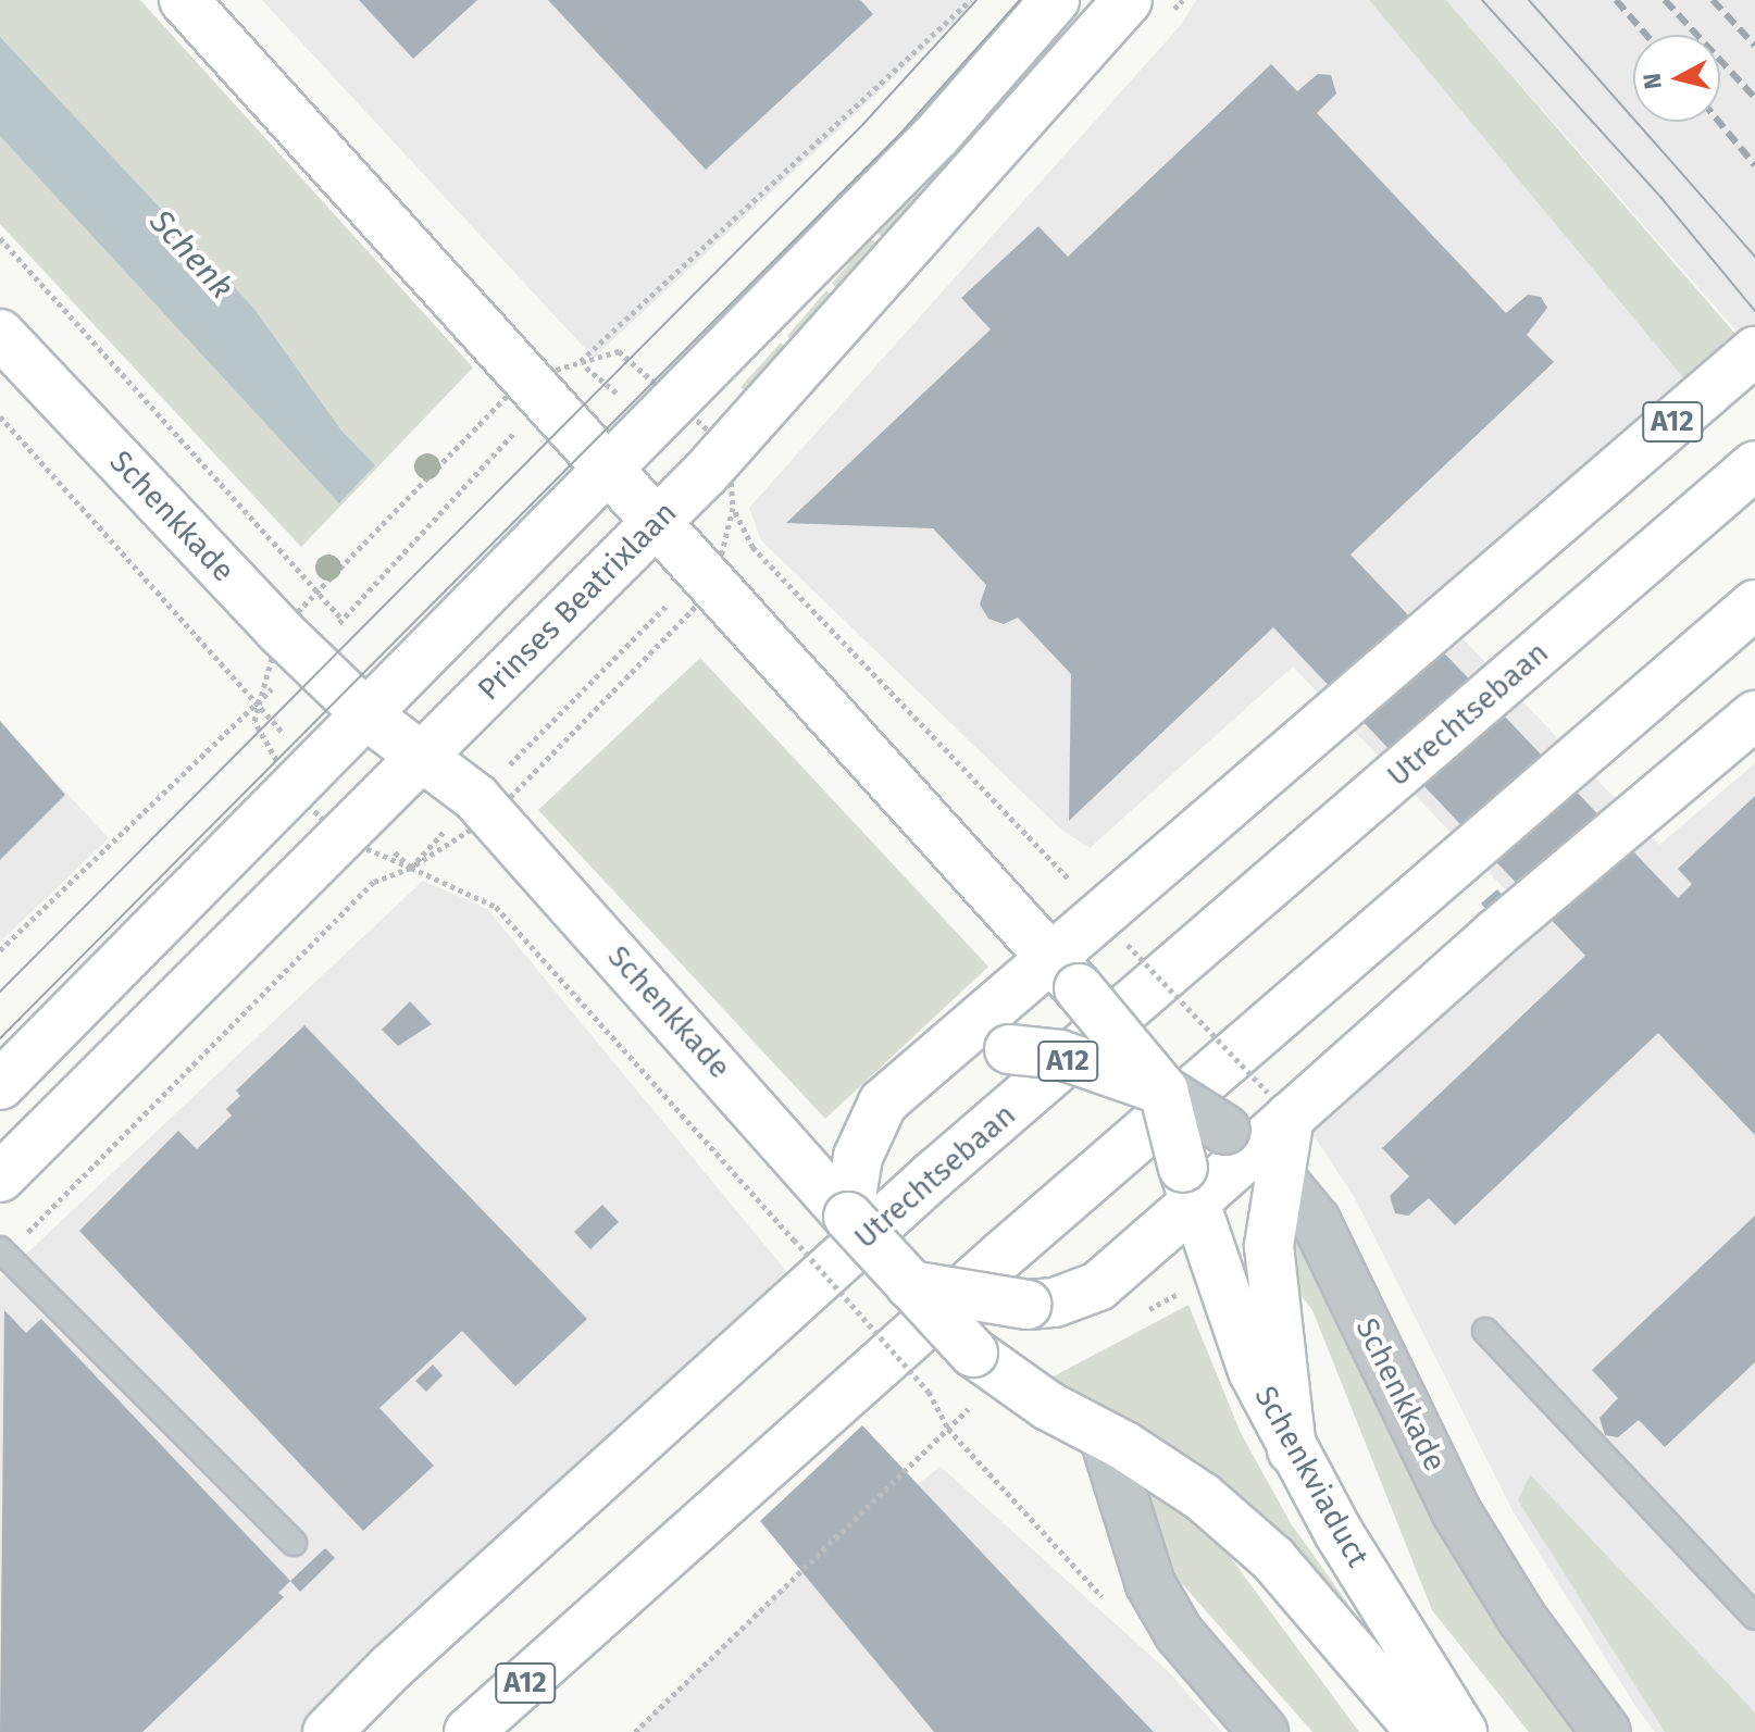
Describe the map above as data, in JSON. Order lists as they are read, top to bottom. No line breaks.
{"streets":{"main road":["A12","Schenkkade","Prinses Beatrixlaan","Utrechtsebaan","Schenkviaduct"]},"crossings":[["A12","Schenkkade"],["A12","Prinses Beatrixlaan"],["Schenkkade","Prinses Beatrixlaan"],["Schenkkade","Schenkviaduct"]],"water":["Schenk"],"north":"left"}
